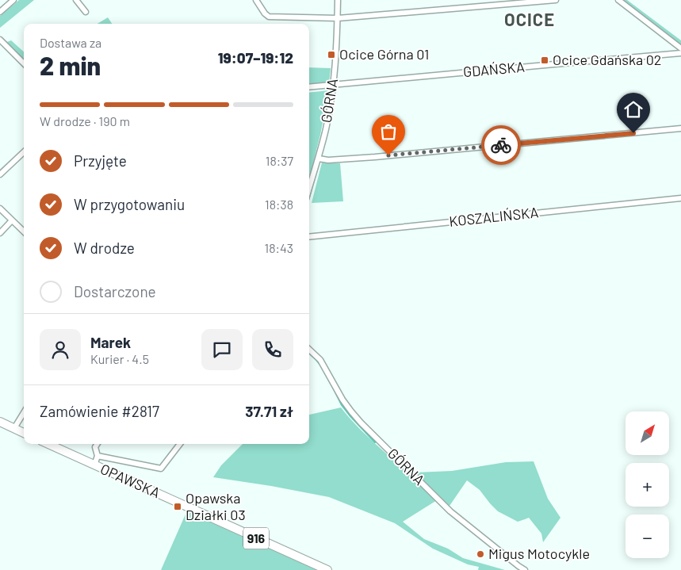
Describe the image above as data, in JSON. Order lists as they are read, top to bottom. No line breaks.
{"streets":{"main road":["OPAWSKA","916"],"street":["GDAŃSKA","GÓRNA","KOSZALIŃSKA"]},"crossings":[["GDAŃSKA","GÓRNA"]],"districts":["OCICE"],"places":{"transit":["Ocice Górna 01","Ocice Gdańska 02","Opawska Działki 03"],"other":["Migus Motocykle"]},"north":"top right","page":{"heading":["2 min","Dostawa za","19:07–19:12"],"panel":["Marek","Kurier · 4.5","Zamówienie #2817","37.71 zł"],"bar":"W drodze · 190 m","list":[["Przyjęte","18:37"],["W przygotowaniu","18:38"],["W drodze","18:43"],"Dostarczone"],"map_buttons":["+","−"]}}
